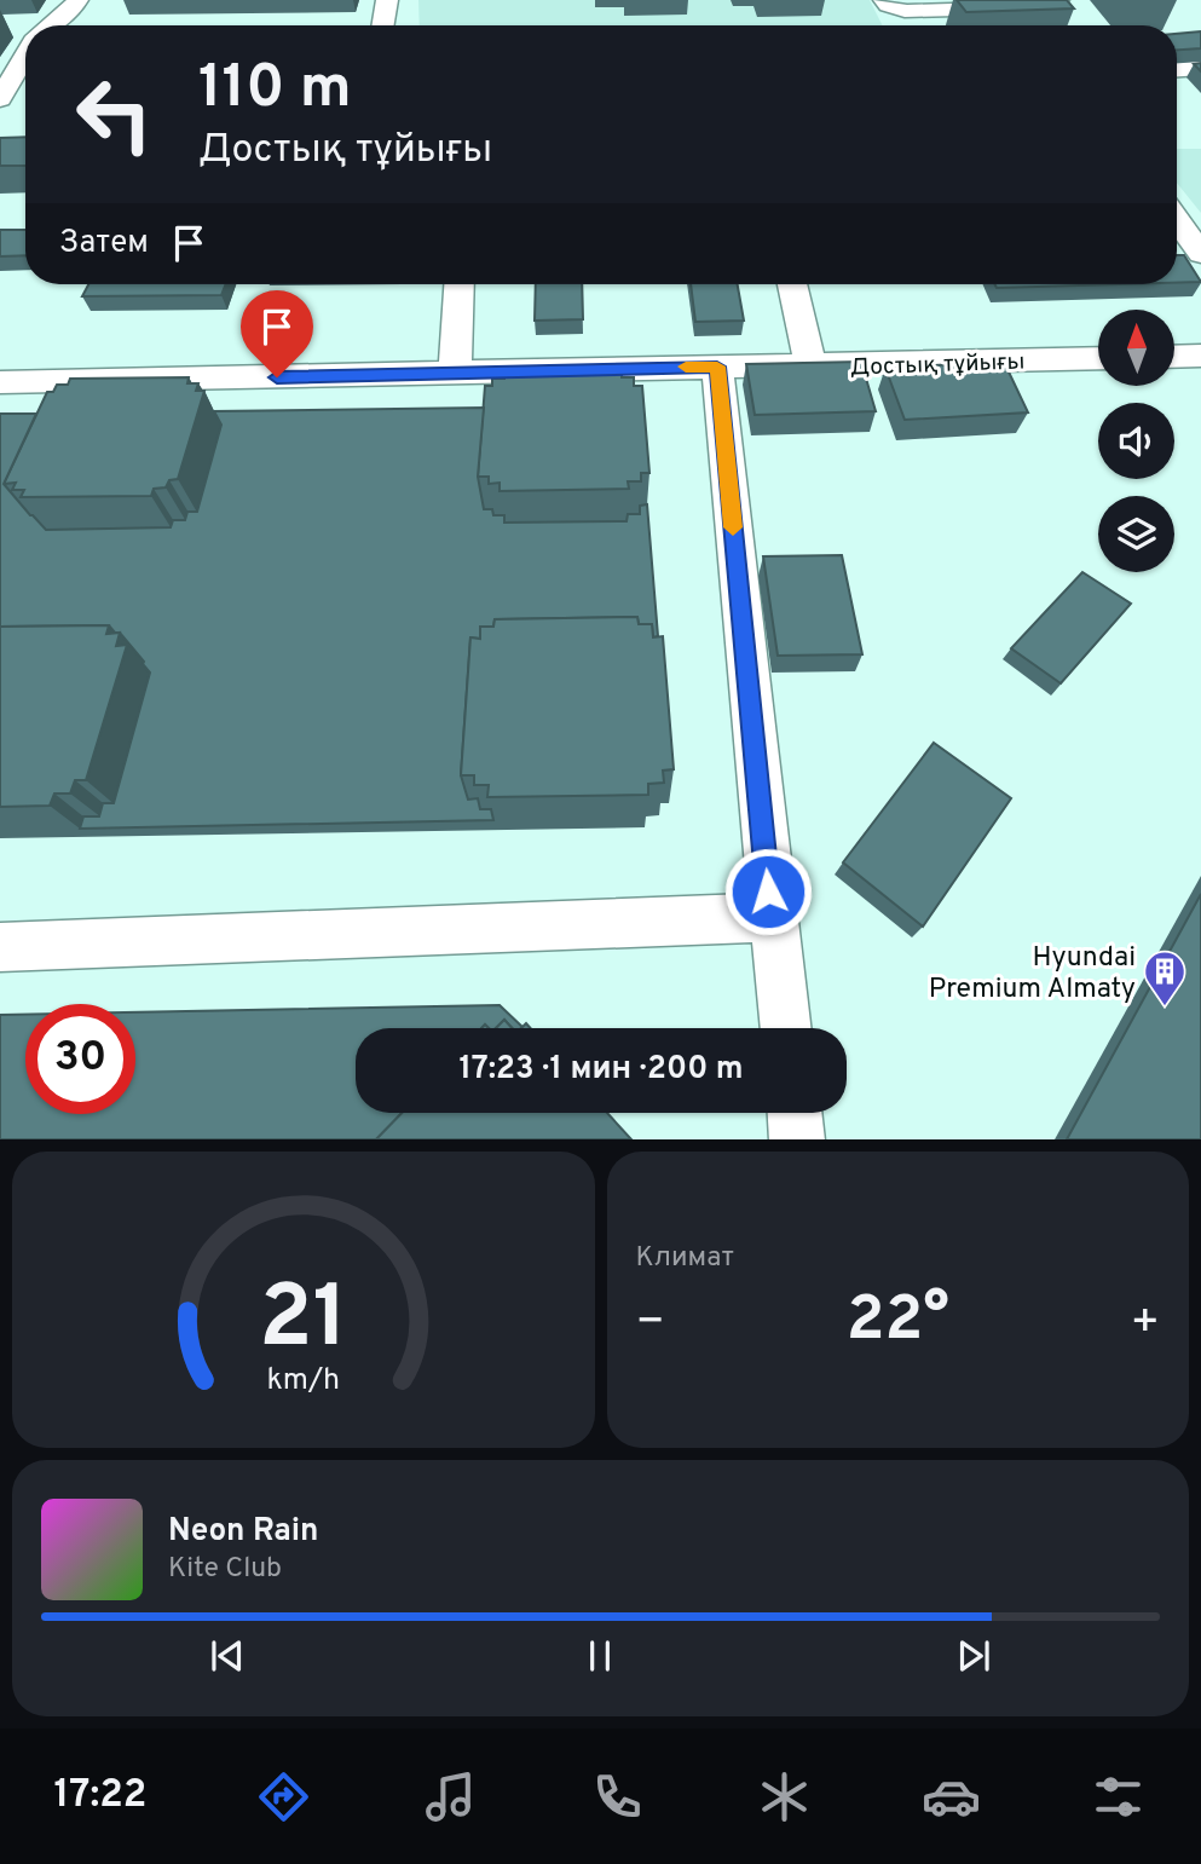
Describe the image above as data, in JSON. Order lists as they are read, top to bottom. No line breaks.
{"streets":{"street":["Достық тұйығы"]},"places":{"building":["Hyundai Premium Almaty"]},"north":"top","page":{"turn":["110 m","Достық тұйығы"],"then":"Затем","limit":"30","trip":"17:23 · 1 мин · 200 m","tile":"Климат","heat":["−","22°","+"],"song":["Neon Rain","Kite Club"],"tabs":"17:22","gauge":["21","km/h"]}}
